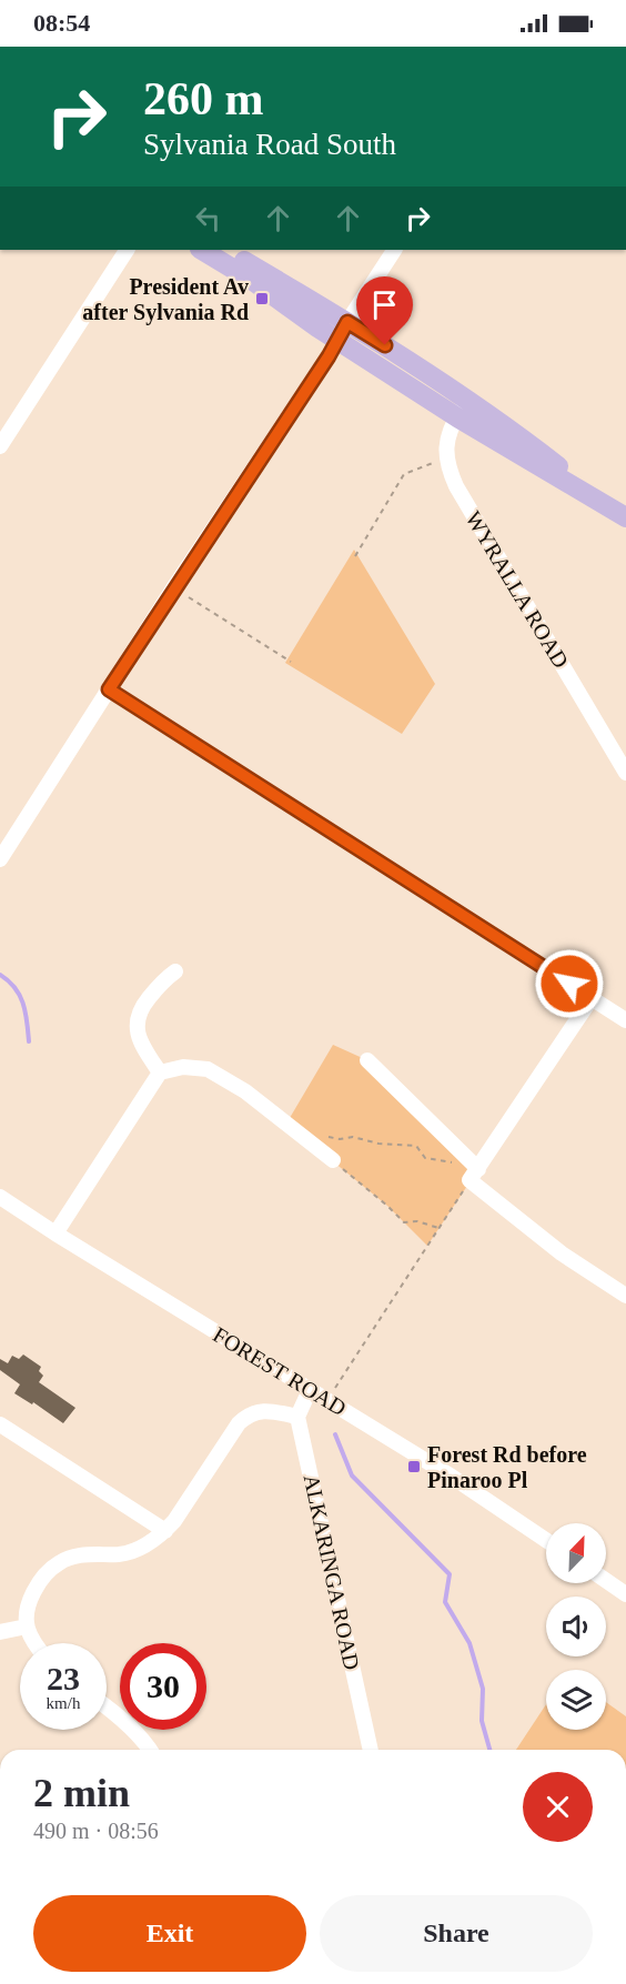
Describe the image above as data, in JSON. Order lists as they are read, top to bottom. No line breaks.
{"streets":{"street":["WYRALLA ROAD","FOREST ROAD","ALKARINGA ROAD"]},"places":{"transit":["President Av after Sylvania Rd","Forest Rd before Pinaroo Pl"]},"north":"top right","page":{"status":"08:54","turn":["260 m","Sylvania Road South"],"speed":"23 km/h","limit":"30","heading":["2 min","490 m · 08:56"],"buttons":["Exit","Share"]}}
